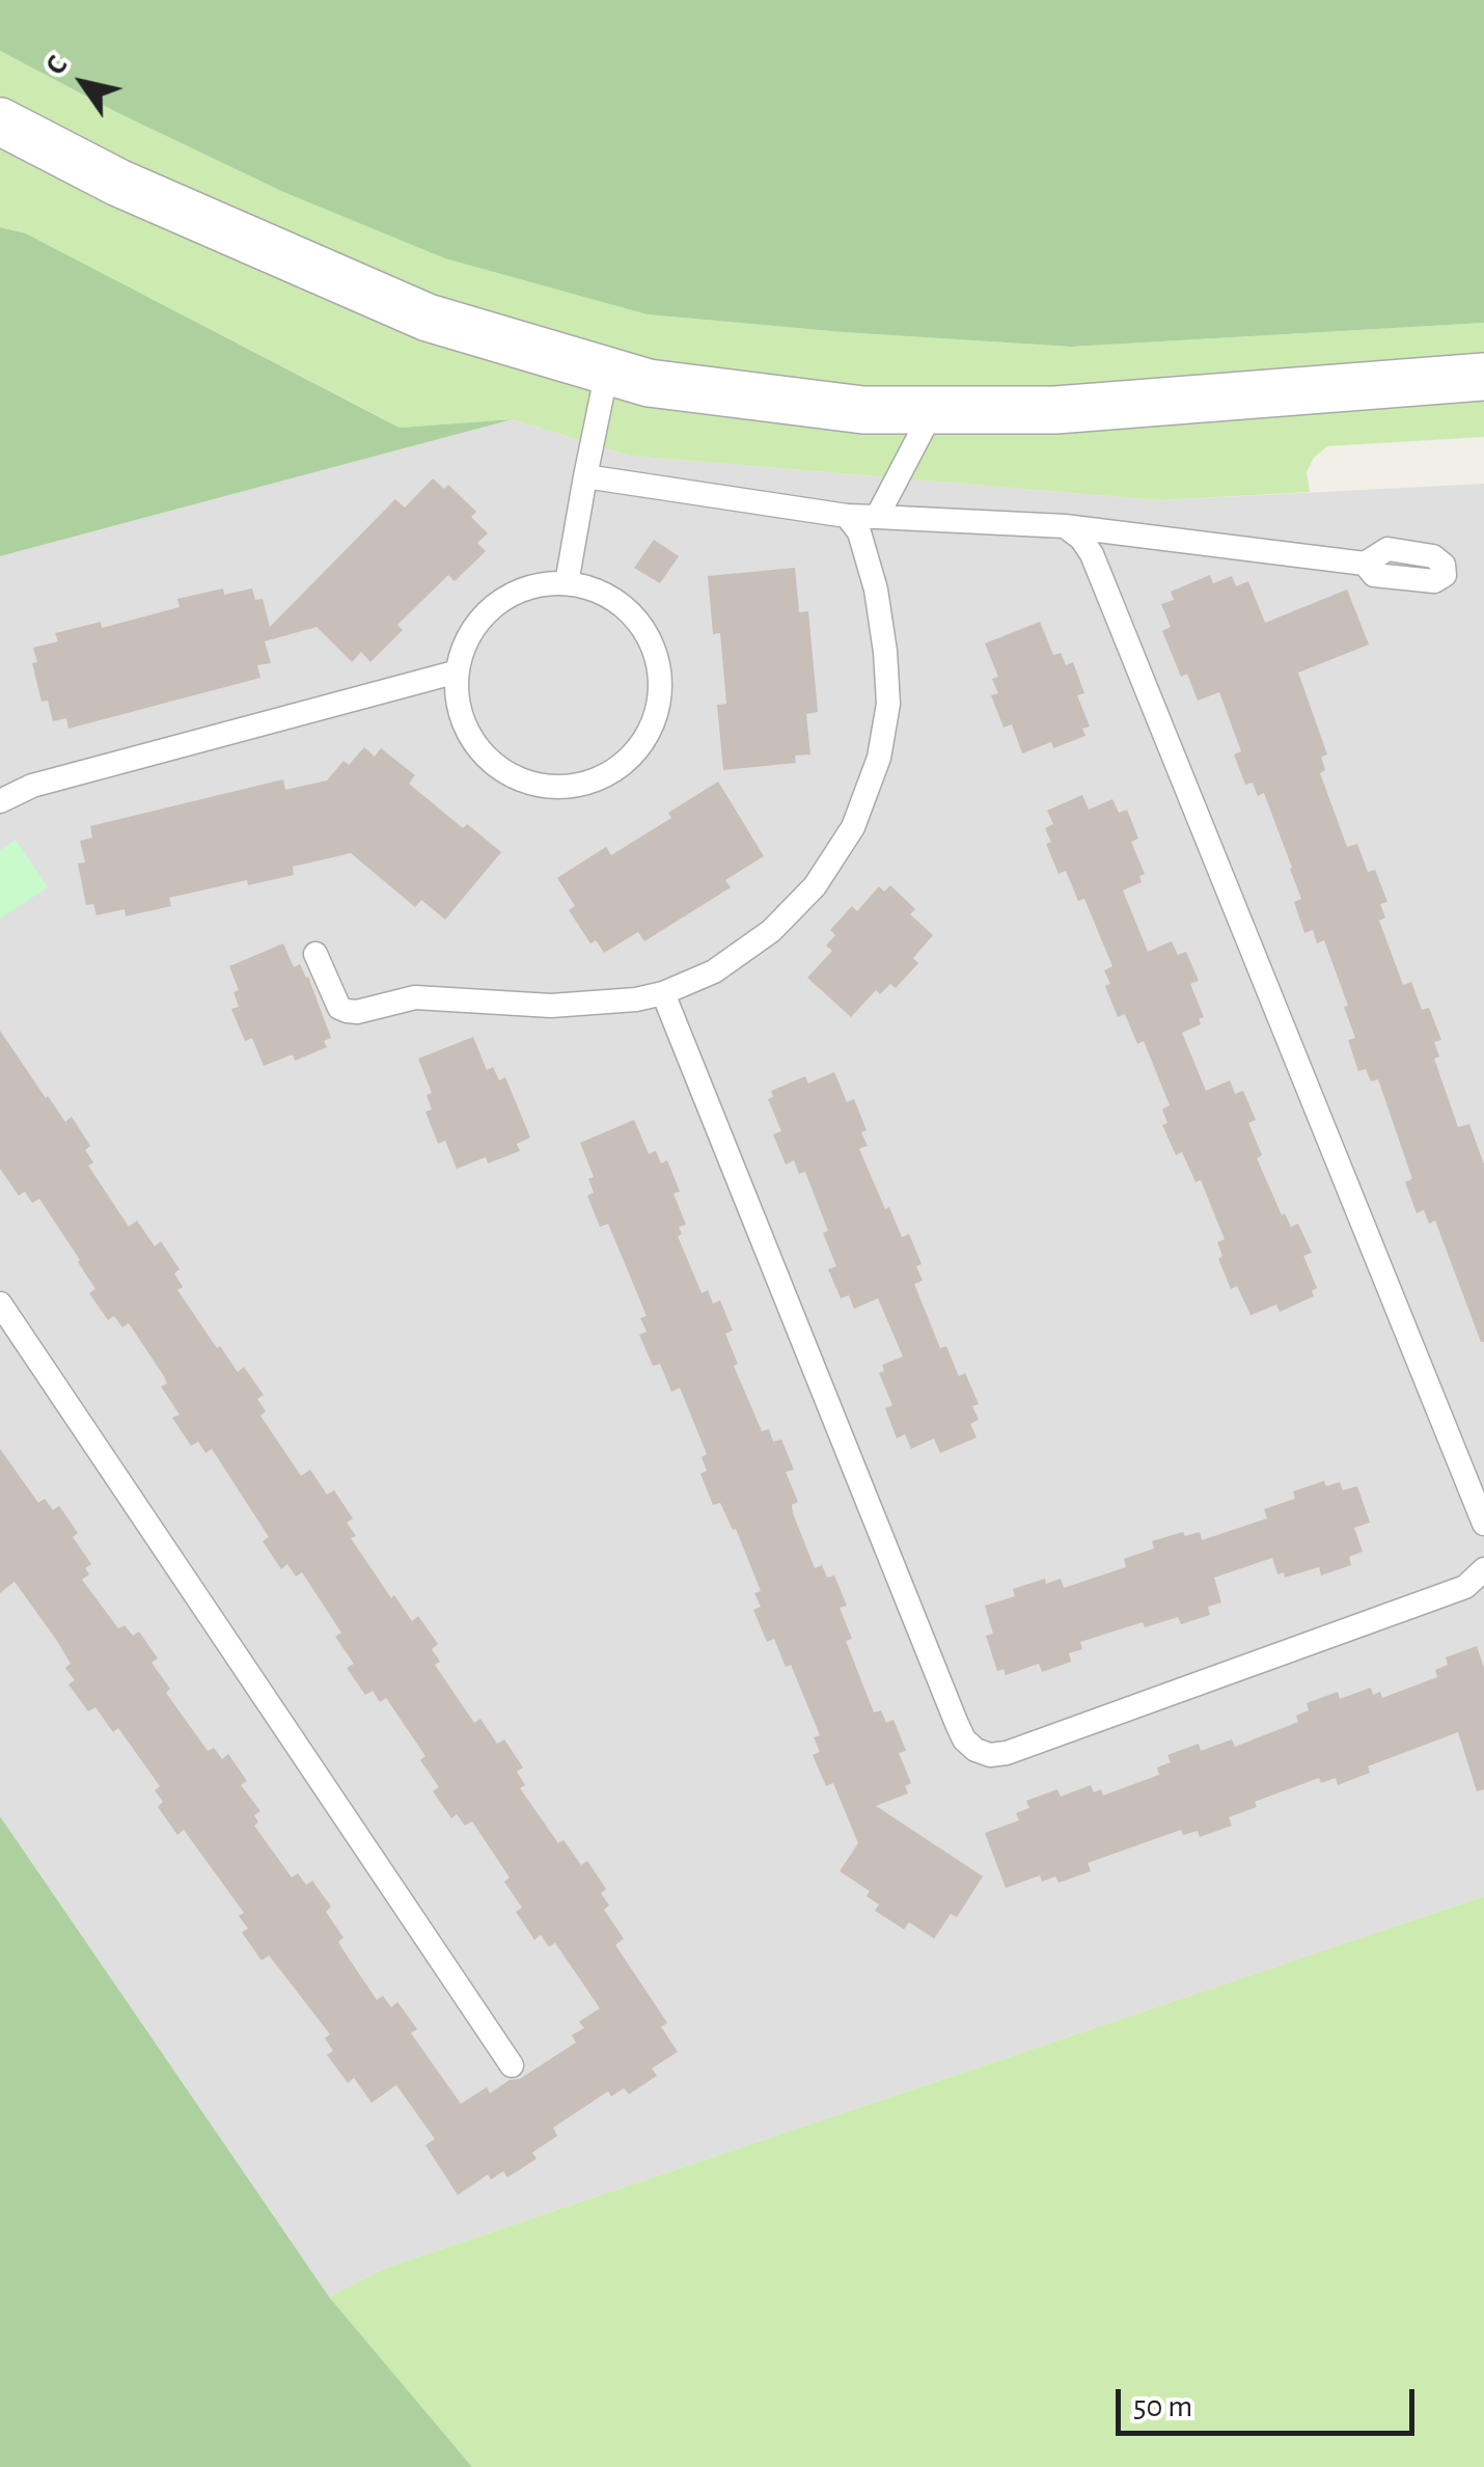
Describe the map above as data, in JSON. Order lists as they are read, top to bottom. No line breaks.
{"scale_bar":"50 m","north":"top left"}
